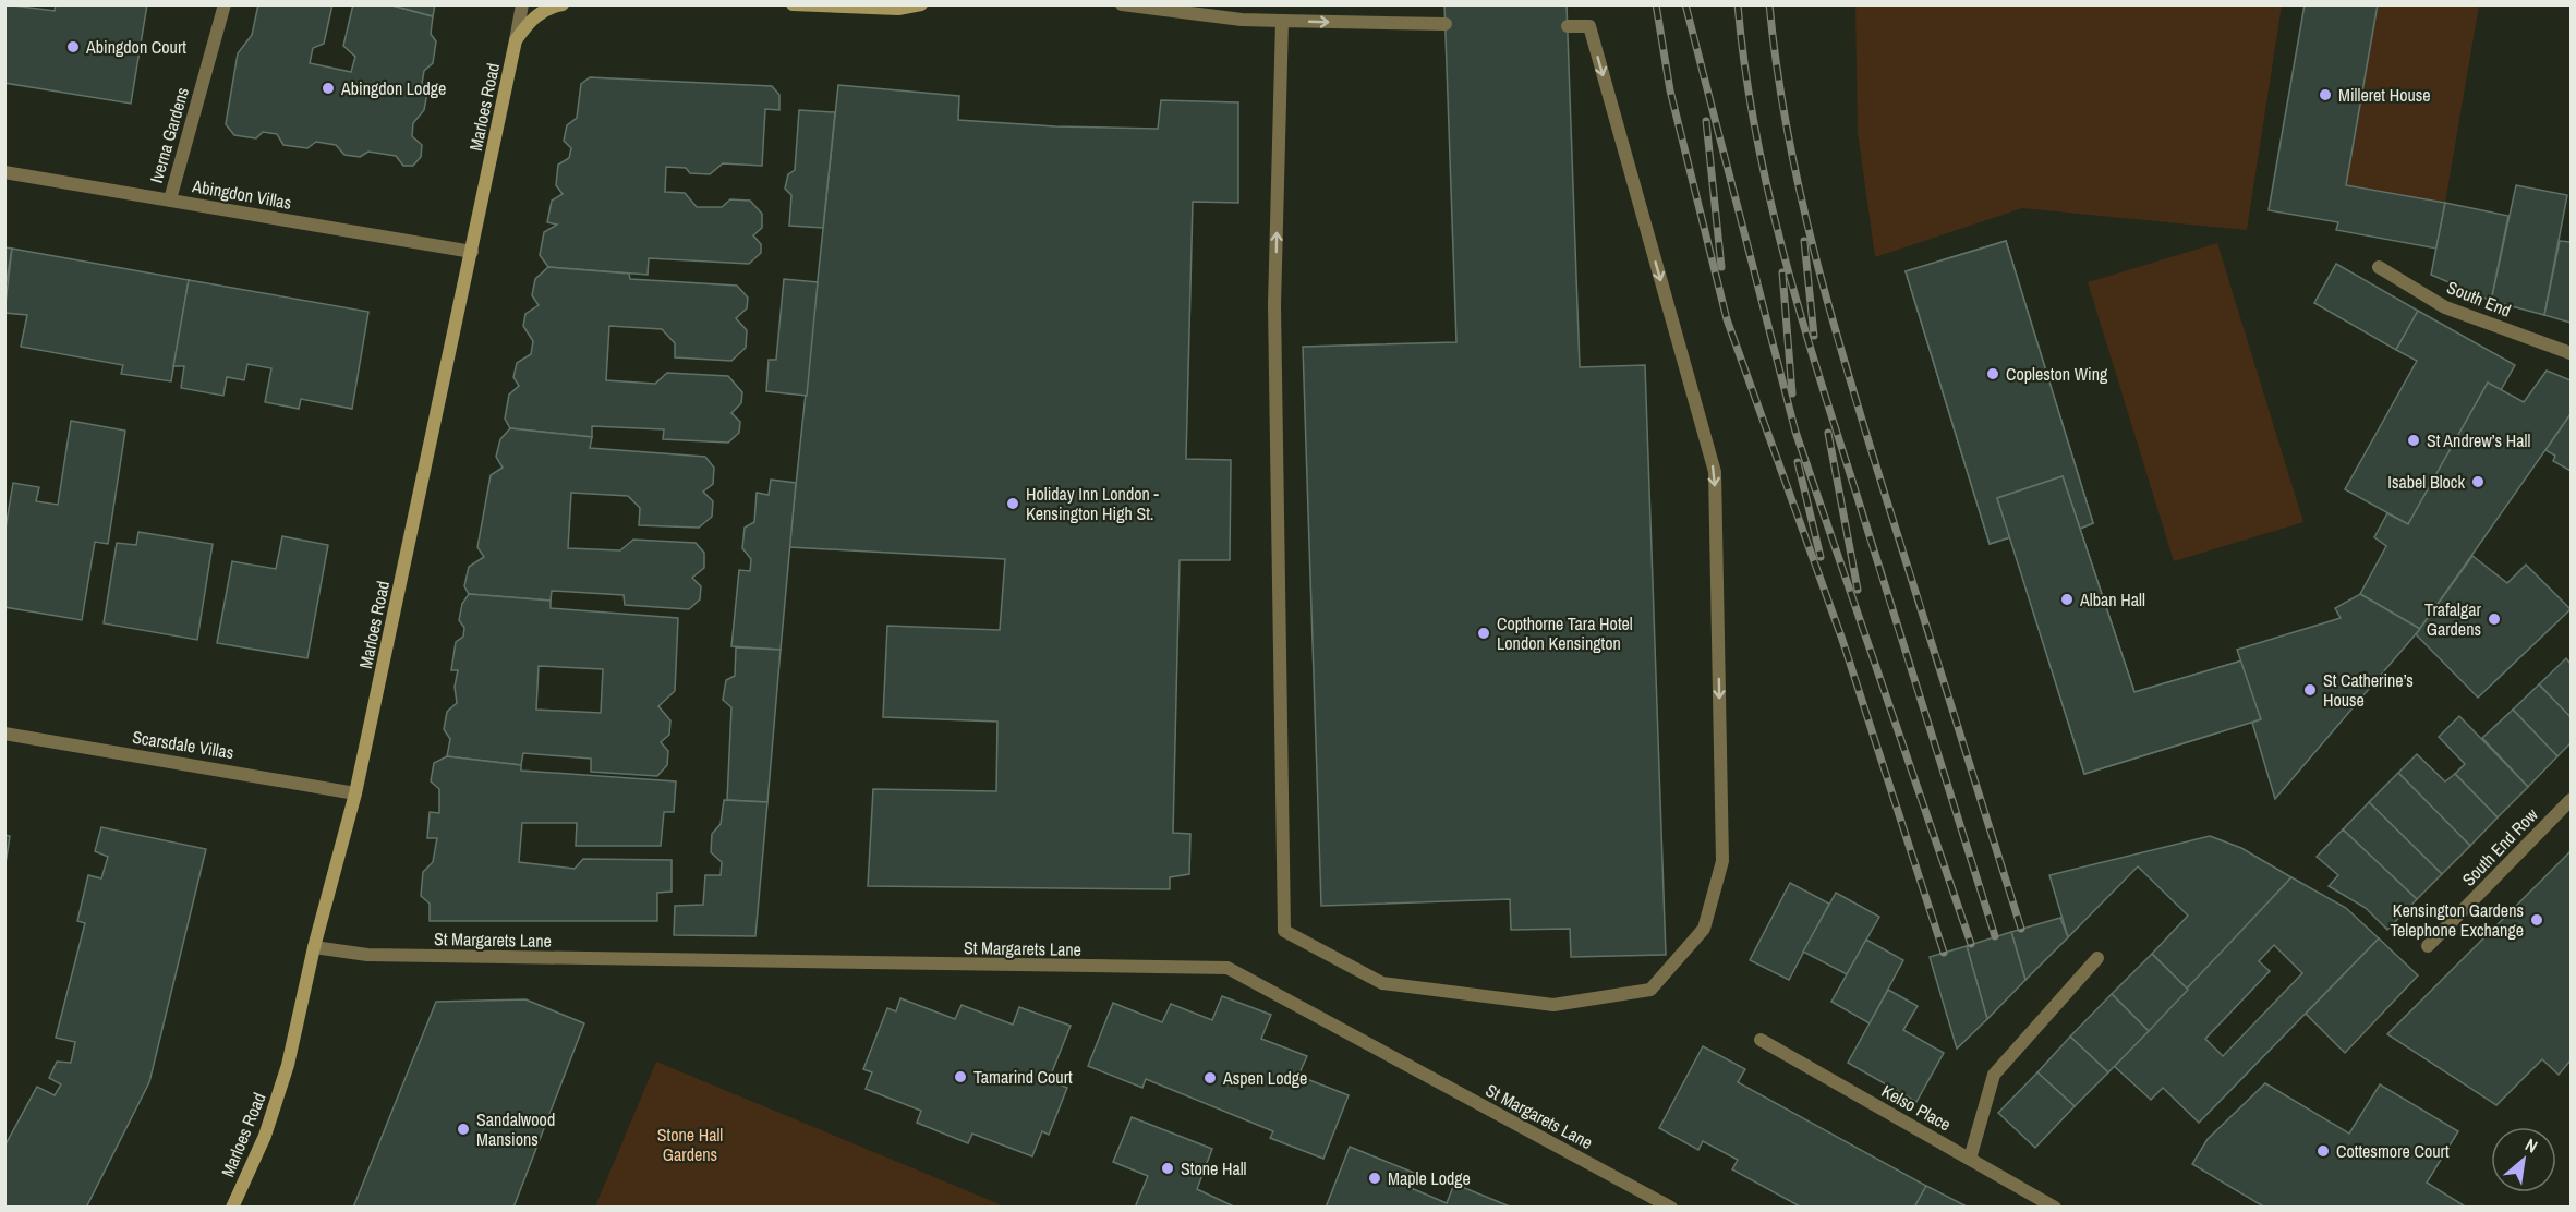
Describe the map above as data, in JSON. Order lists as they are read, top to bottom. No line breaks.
{"streets":{"street":["Marloes Road","Iverna Gardens","Abingdon Villas","South End","Scarsdale Villas","South End Row","St Margarets Lane","Kelso Place"]},"crossings":[["Marloes Road","Abingdon Villas"],["Marloes Road","Scarsdale Villas"],["Marloes Road","St Margarets Lane"],["Iverna Gardens","Abingdon Villas"]],"parks":["Stone Hall Gardens"],"places":["Abingdon Court","Abingdon Lodge","Milleret House","Copleston Wing","St Andrew’s Hall","Isabel Block","Holiday Inn London - Kensington High St.","Alban Hall","Trafalgar Gardens","Copthorne Tara Hotel London Kensington","St Catherine’s House","Kensington Gardens Telephone Exchange","Tamarind Court","Aspen Lodge","Sandalwood Mansions","Cottesmore Court","Stone Hall","Maple Lodge"],"north":"top right"}
